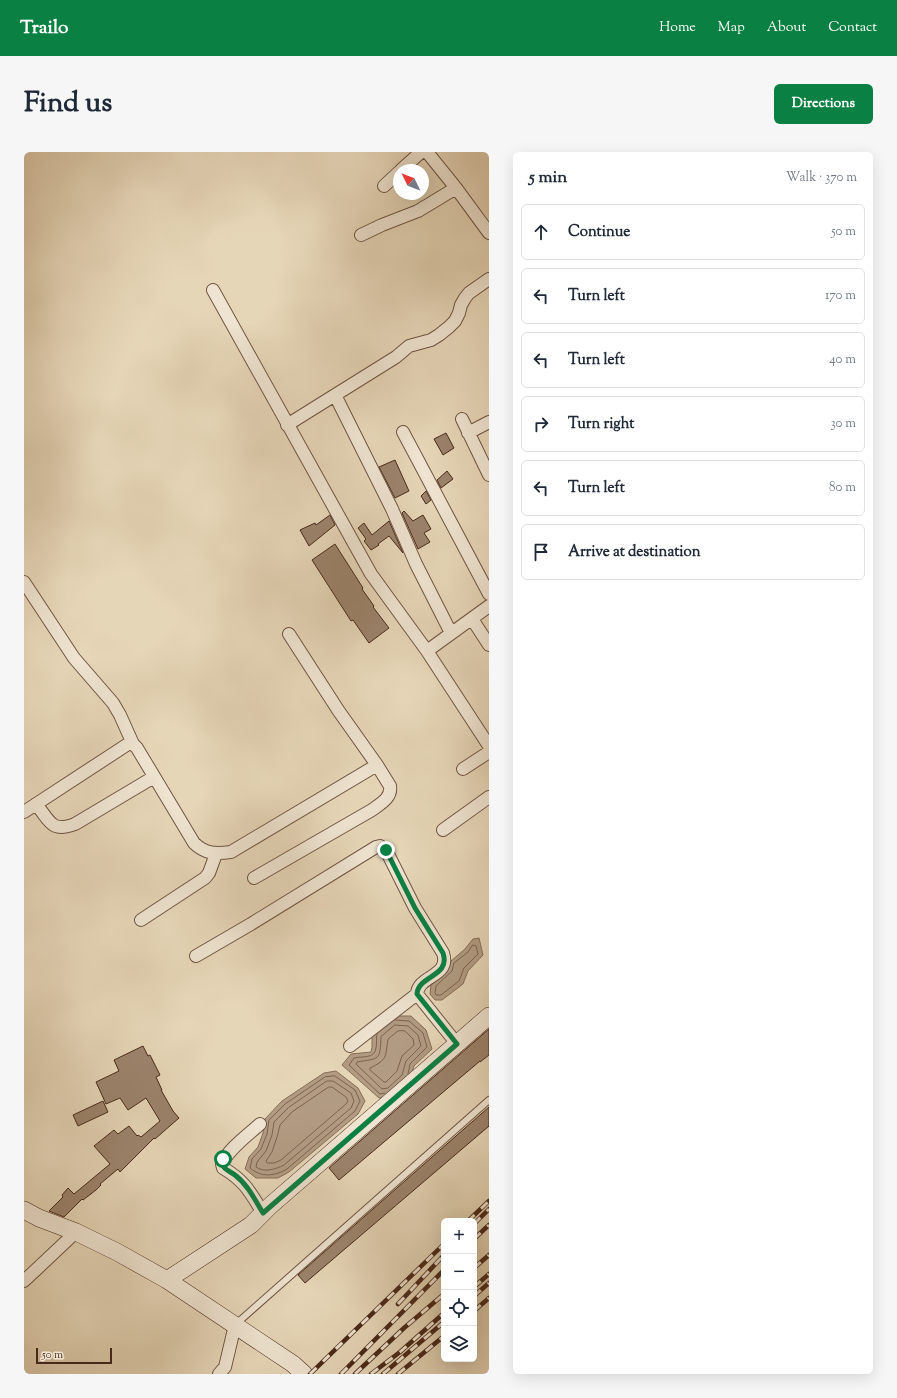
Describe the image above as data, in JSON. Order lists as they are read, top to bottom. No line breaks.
{"scale_bar":"50 m","north":"top left","page":{"header":"Trailo","nav":["Home","Map","About","Contact"],"title":"Find us","buttons":"Directions","heading":["5 min","Walk · 370 m"],"list":[["Continue","50 m"],["Turn left","170 m"],["Turn left","40 m"],["Turn right","30 m"],["Turn left","80 m"],"Arrive at destination"],"map_buttons":["+","−"],"scale":"50 m"}}
